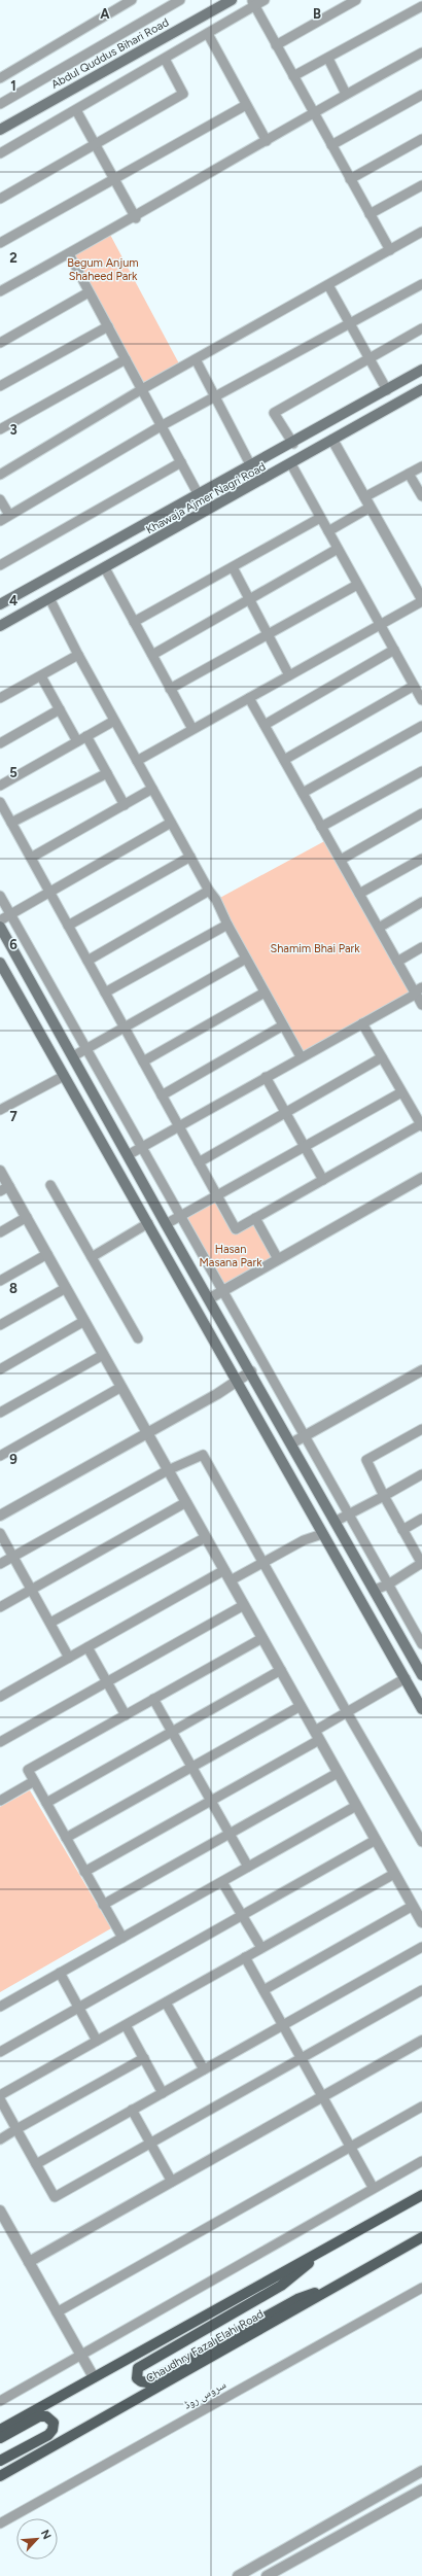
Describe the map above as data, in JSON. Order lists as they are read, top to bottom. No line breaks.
{"streets":{"main road":["Abdul Quddus Bihari Road","Khawaja Ajmer Nagri Road","Chaudhry Fazal Elahi Road"],"street":["سروس روڈ"]},"parks":["Begum Anjum Shaheed Park","Shamim Bhai Park","Hasan Masana Park"],"north":"top right","grid":{"columns":["A","B"],"rows":["1","2","3","4","5","6","7","8","9"]}}
